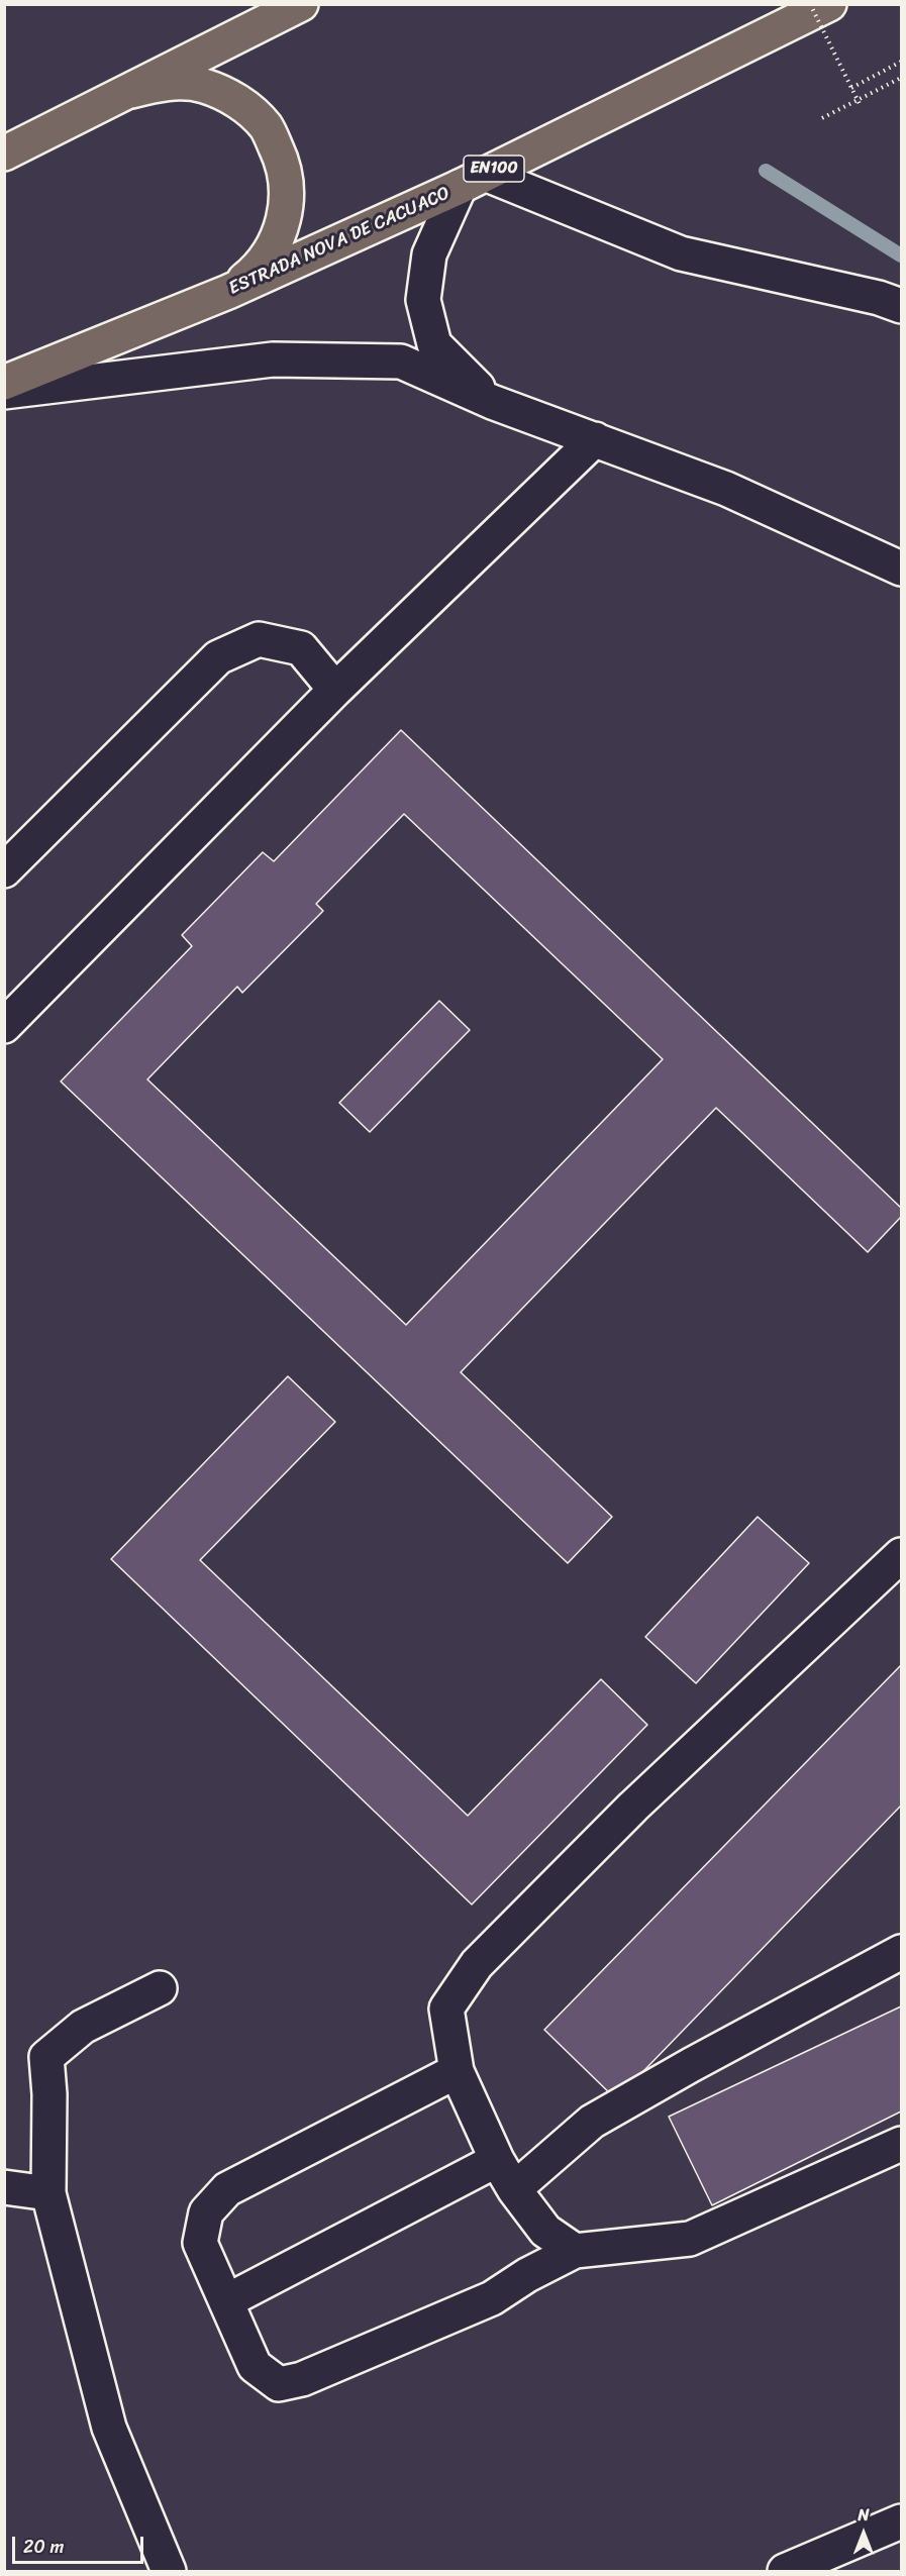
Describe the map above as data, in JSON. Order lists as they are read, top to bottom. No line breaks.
{"streets":{"main road":["EN100","ESTRADA NOVA DE CACUACO"]},"scale_bar":"20 m","north":"top"}
